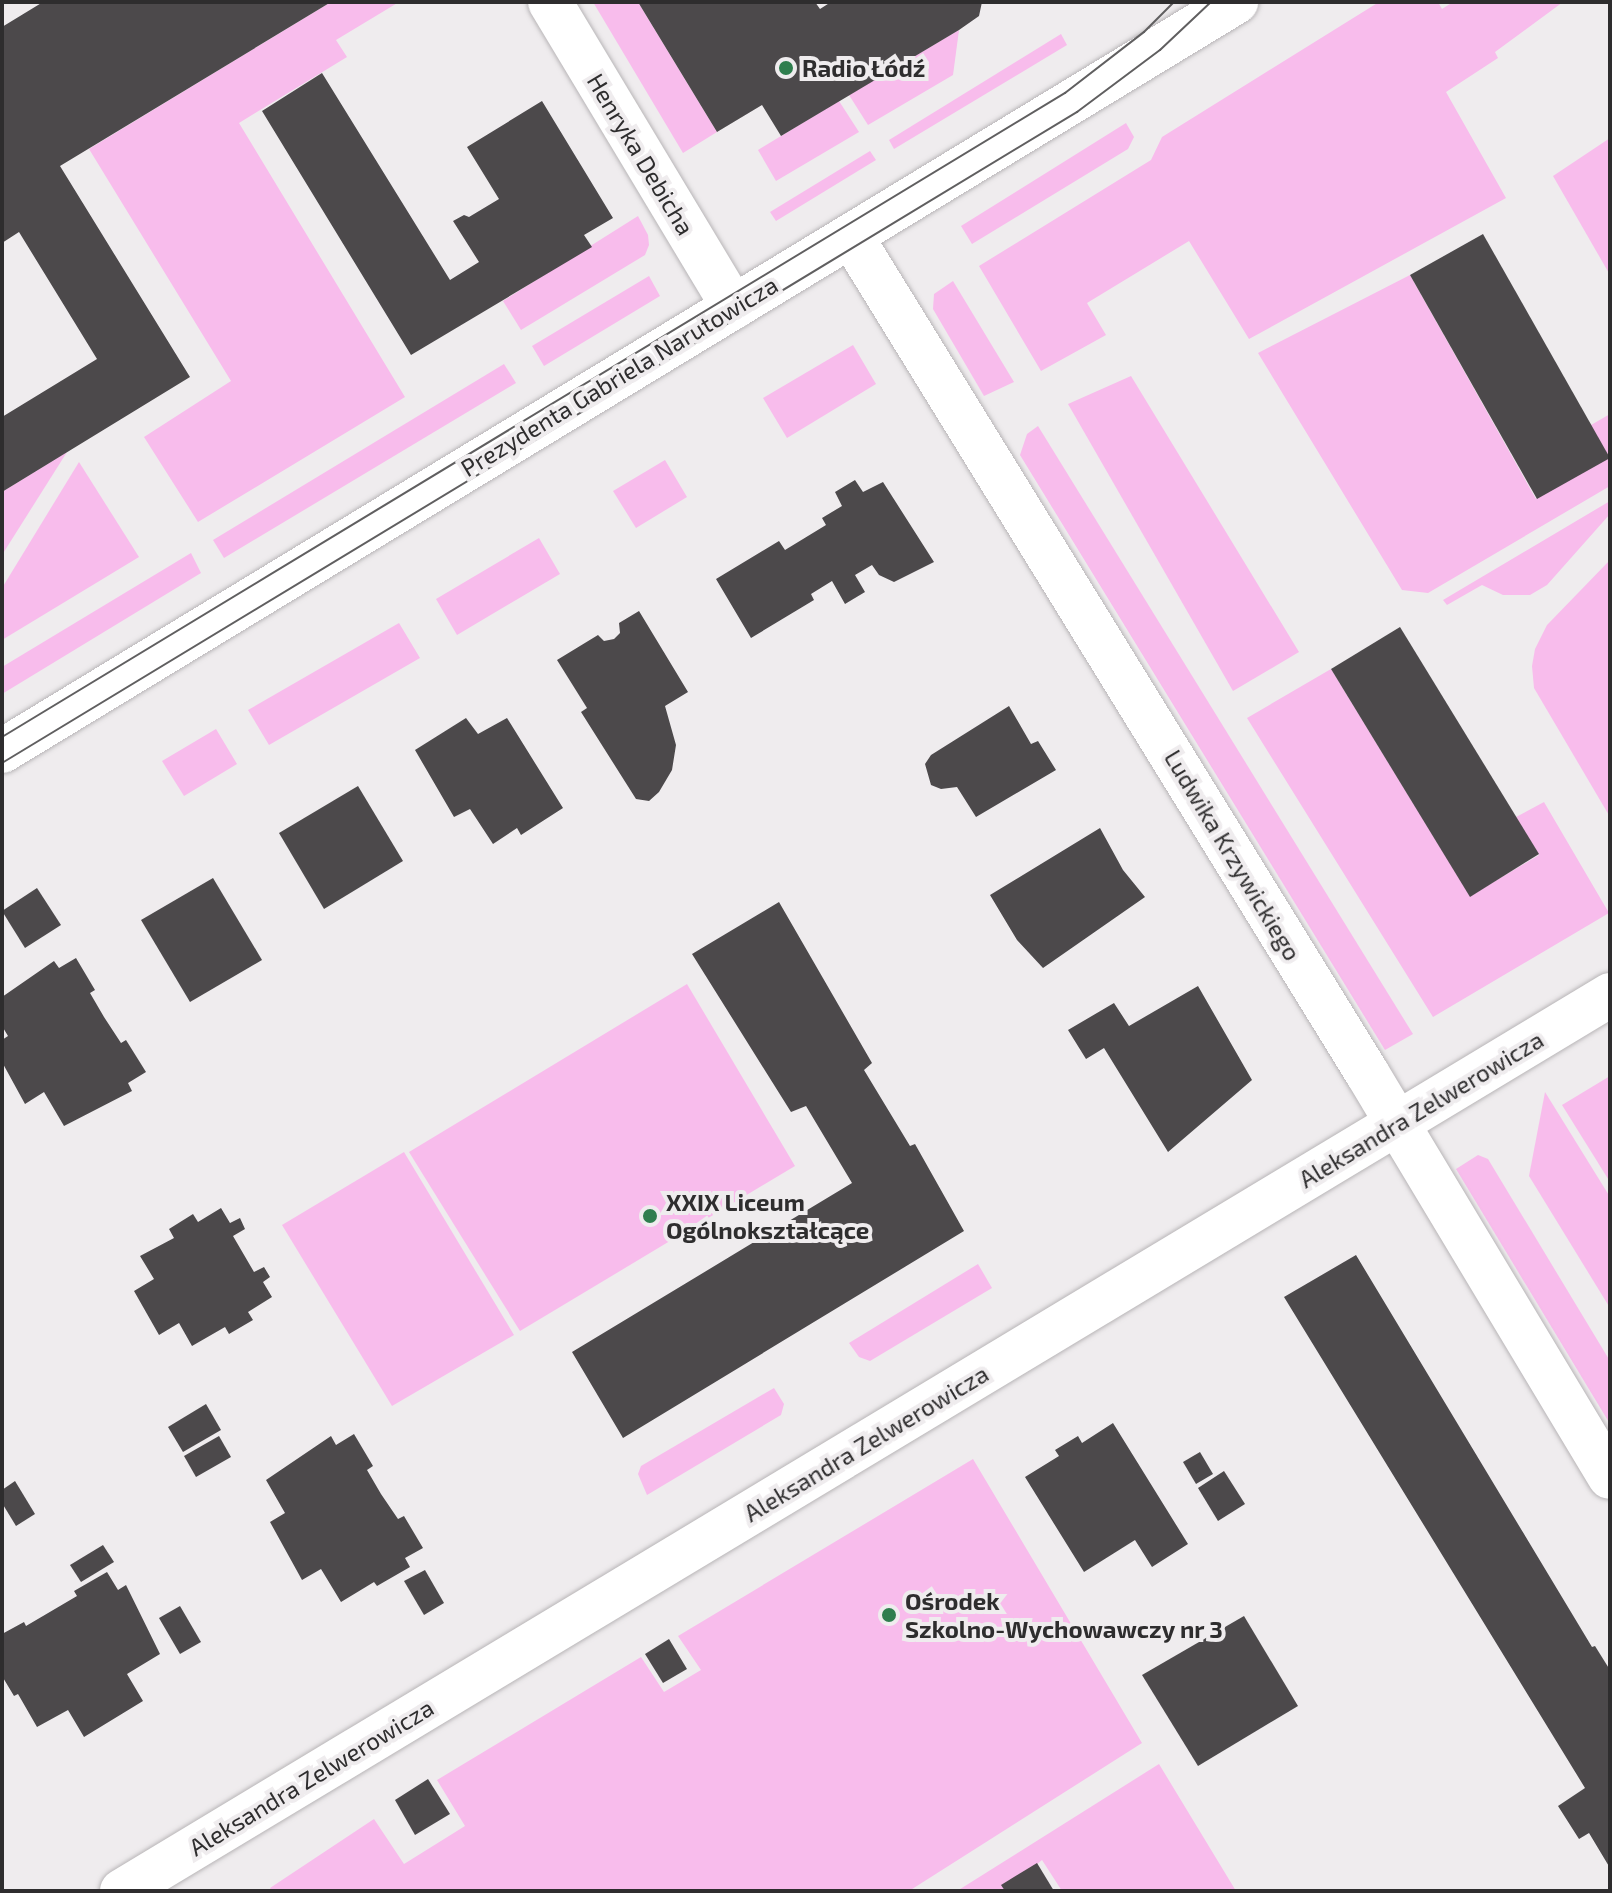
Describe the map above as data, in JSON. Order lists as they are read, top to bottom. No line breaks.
{"streets":{"street":["Henryka Debicha","Prezydenta Gabriela Narutowicza","Ludwika Krzywickiego","Aleksandra Zelwerowicza"]},"crossings":[["Henryka Debicha","Prezydenta Gabriela Narutowicza"],["Prezydenta Gabriela Narutowicza","Ludwika Krzywickiego"],["Ludwika Krzywickiego","Aleksandra Zelwerowicza"]],"places":["Radio Łódź","XXIX Liceum Ogólnokształcące","Ośrodek Szkolno-Wychowawczy nr 3"]}
